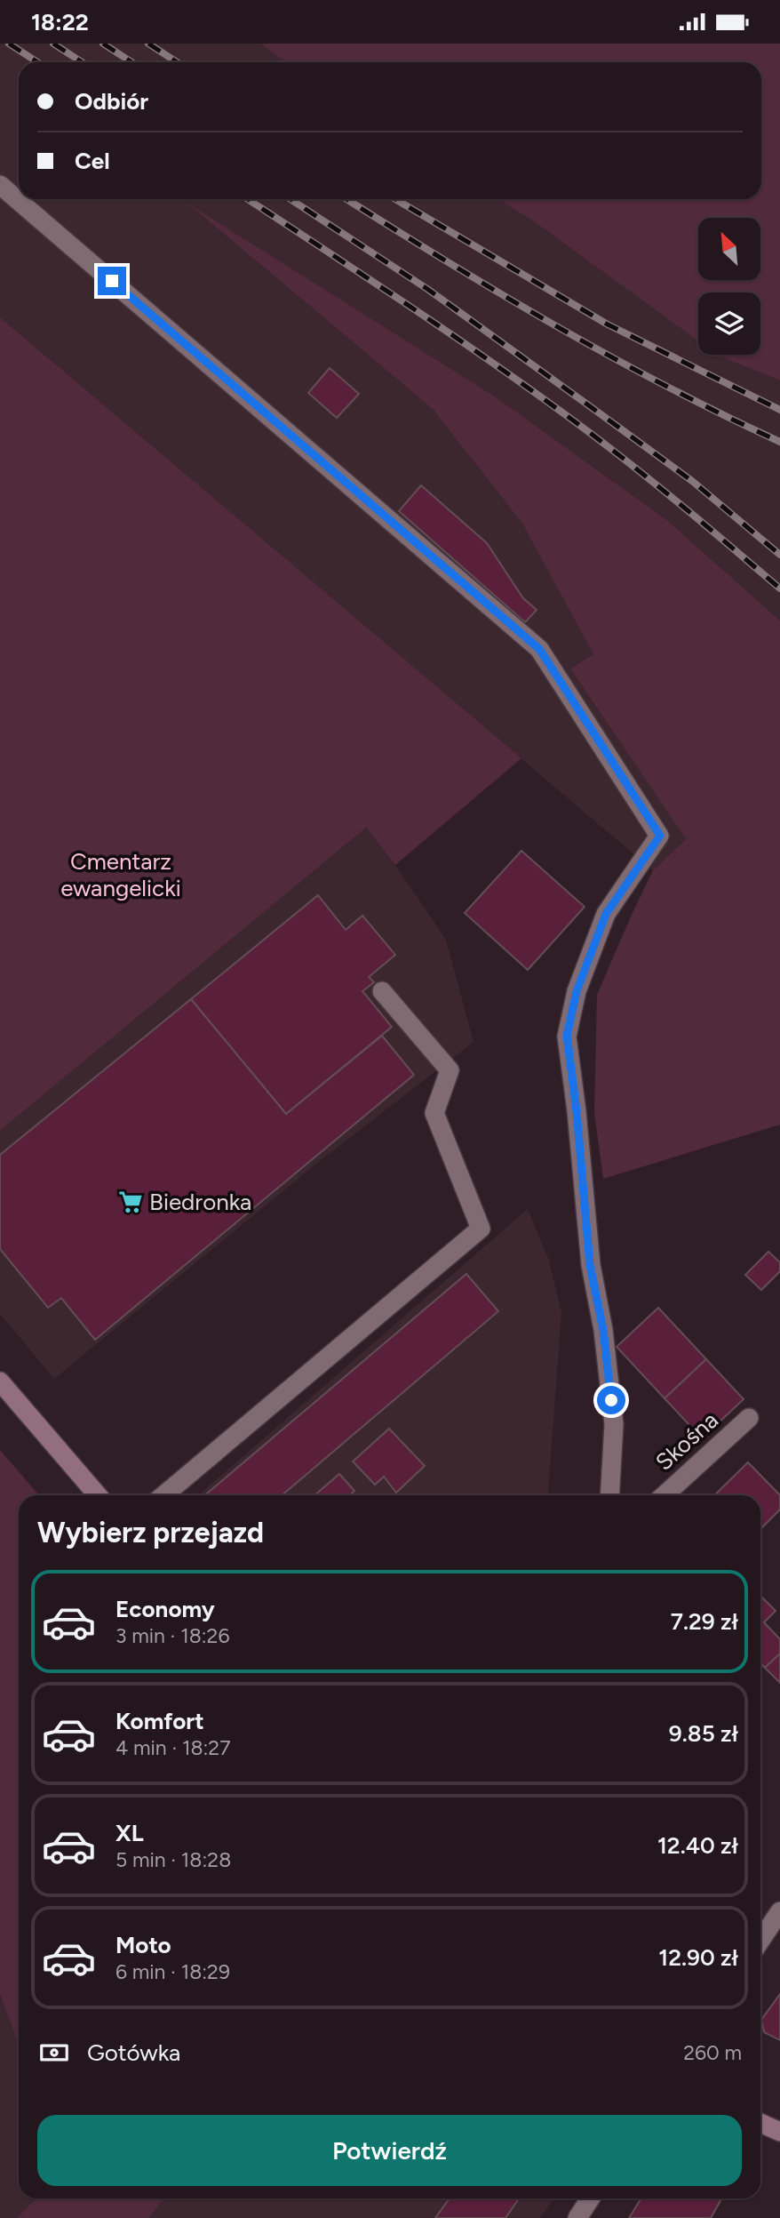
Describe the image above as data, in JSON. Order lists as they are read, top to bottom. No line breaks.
{"streets":{"street":["Skośna"]},"parks":["Cmentarz ewangelicki"],"places":{"supermarket":["Biedronka"]},"north":"top left","page":{"status":"18:22","banner":["Odbiór","Cel"],"heading":"Wybierz przejazd","list":[{"name":"Economy","note":"3 min · 18:26","value":"7.29 zł"},{"name":"Komfort","note":"4 min · 18:27","value":"9.85 zł"},{"name":"XL","note":"5 min · 18:28","value":"12.40 zł"},{"name":"Moto","note":"6 min · 18:29","value":"12.90 zł"}],"pay":["Gotówka","260 m"],"buttons":"Potwierdź"}}
